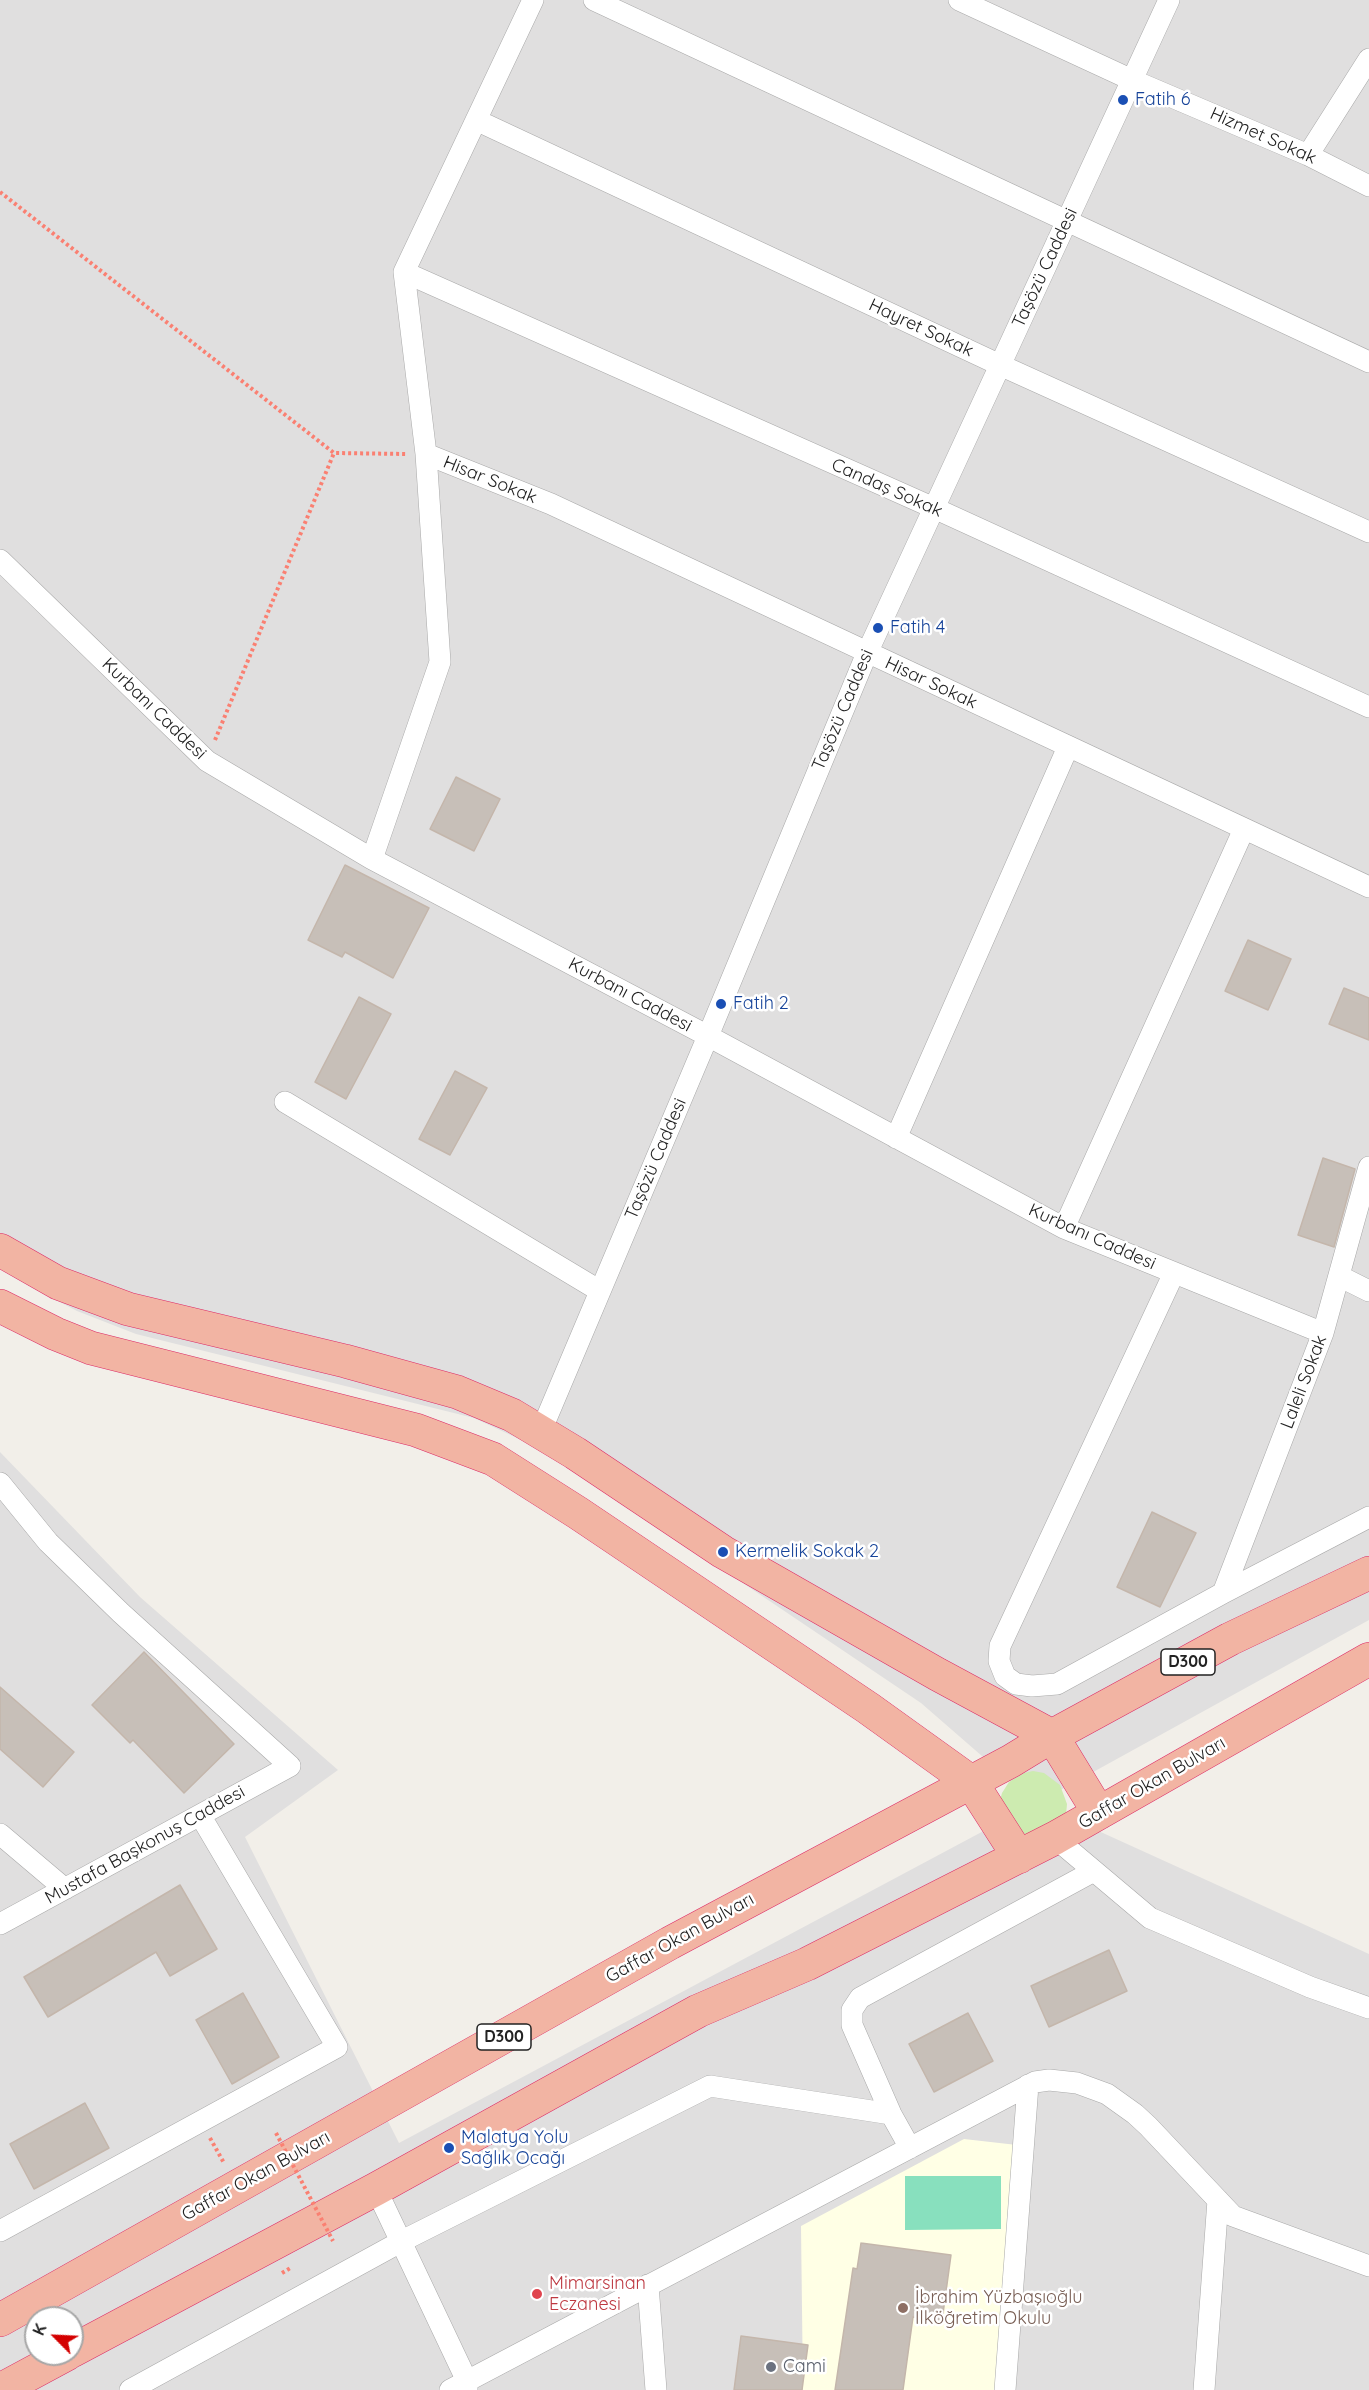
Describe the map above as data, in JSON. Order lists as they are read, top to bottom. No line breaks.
{"streets":{"highway":["D300","Gaffar Okan Bulvarı"],"street":["Hizmet Sokak","Taşözü Caddesi","Hayret Sokak","Hisar Sokak","Candaş Sokak","Kurbanı Caddesi","Laleli Sokak","Mustafa Başkonuş Caddesi"]},"crossings":[["Hizmet Sokak","Taşözü Caddesi"],["Taşözü Caddesi","Hayret Sokak"],["Taşözü Caddesi","Hisar Sokak"],["Taşözü Caddesi","Candaş Sokak"],["Taşözü Caddesi","Kurbanı Caddesi"],["Kurbanı Caddesi","Laleli Sokak"]],"places":["Fatih 6","Fatih 4","Fatih 2","Kermelik Sokak 2","Malatya Yolu Sağlık Ocağı","Mimarsinan Eczanesi","İbrahim Yüzbaşıoğlu İlköğretim Okulu","Cami"],"north":"top left"}
